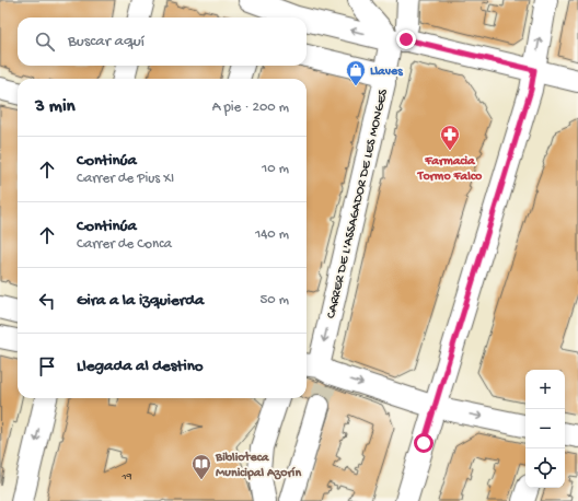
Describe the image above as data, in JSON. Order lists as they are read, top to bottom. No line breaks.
{"streets":{"street":["CARRER DE L'ASSAGADOR DE LES MONGES"]},"places":{"shop":["Llaves"],"pharmacy":["Farmacia Tormo Falco"],"library":["Biblioteca Municipal Azorín"]},"house_numbers":["19"],"page":{"search":"Buscar aquí","heading":["3 min","A pie · 200 m"],"list":[["Continúa","Carrer de Pius XI","10 m"],["Continúa","Carrer de Conca","140 m"],["Gira a la izquierda","50 m"],"Llegada al destino"],"map_buttons":["+","−"]}}
